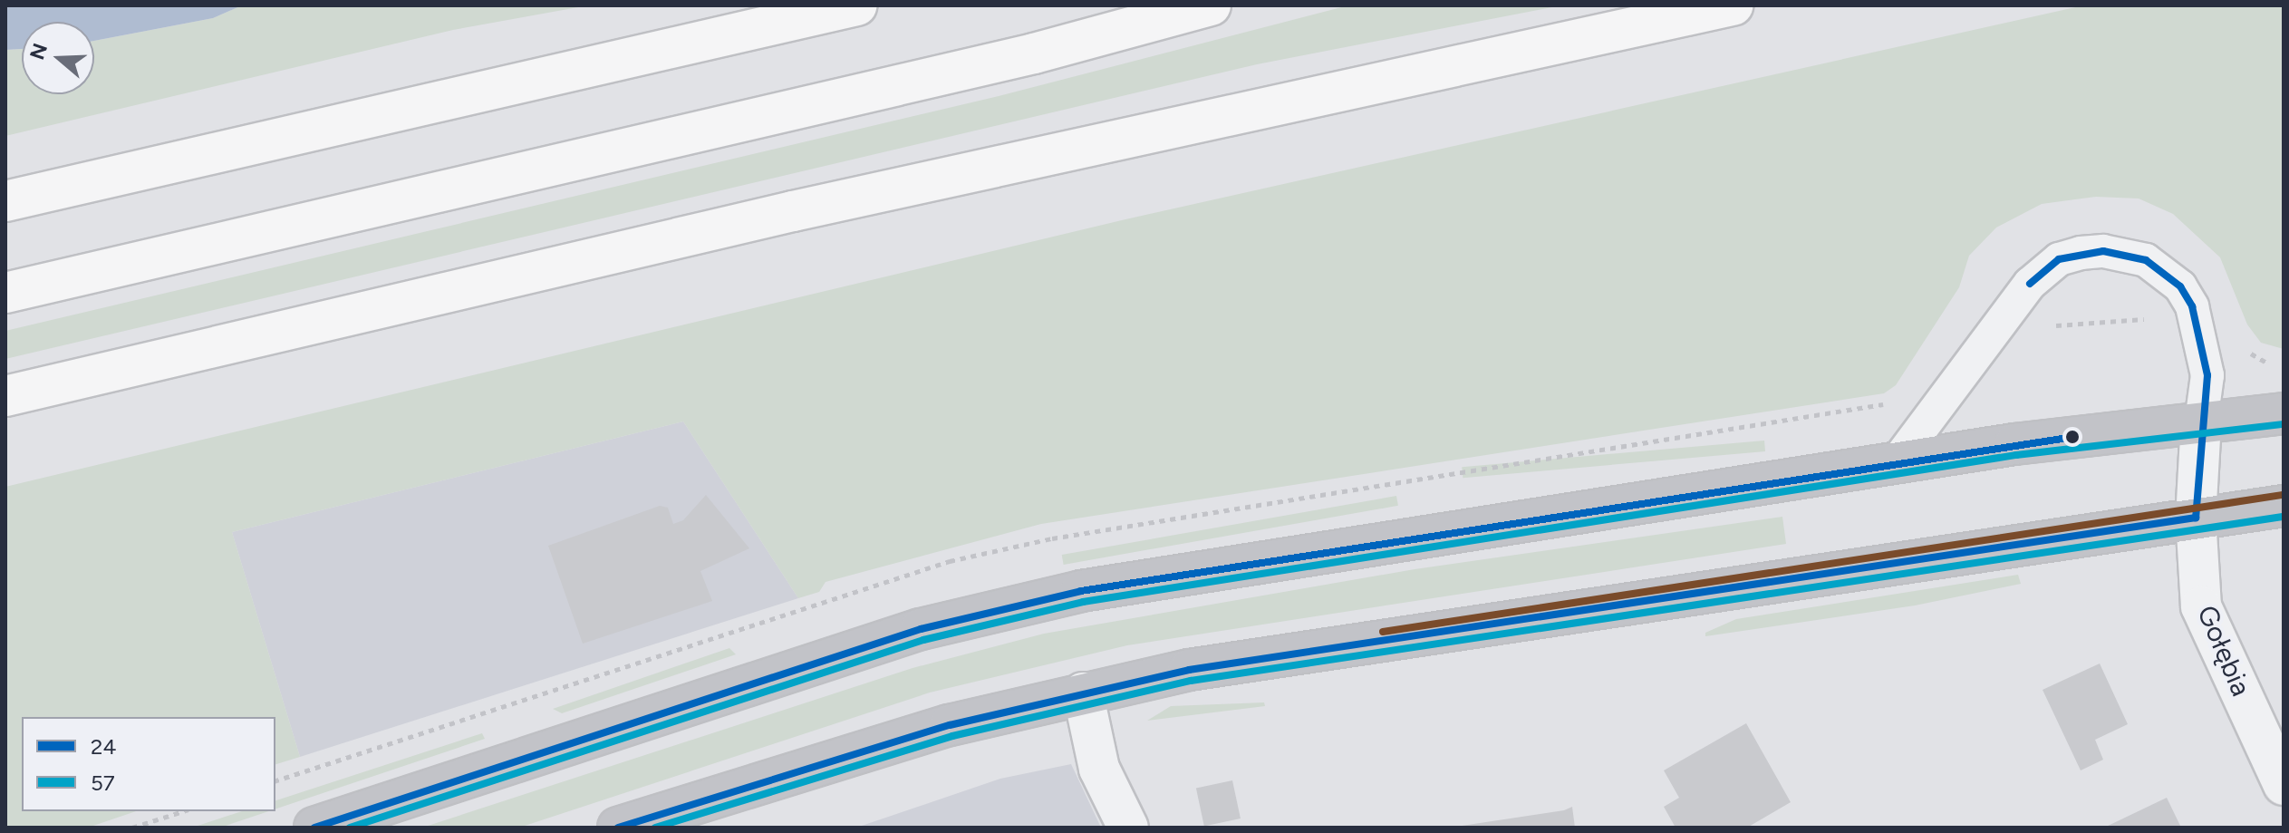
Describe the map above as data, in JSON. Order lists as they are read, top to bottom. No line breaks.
{"streets":{"street":["Gołębia"]},"lines":["transit line 24","transit line 57"],"legend":["24","57"],"north":"left"}
